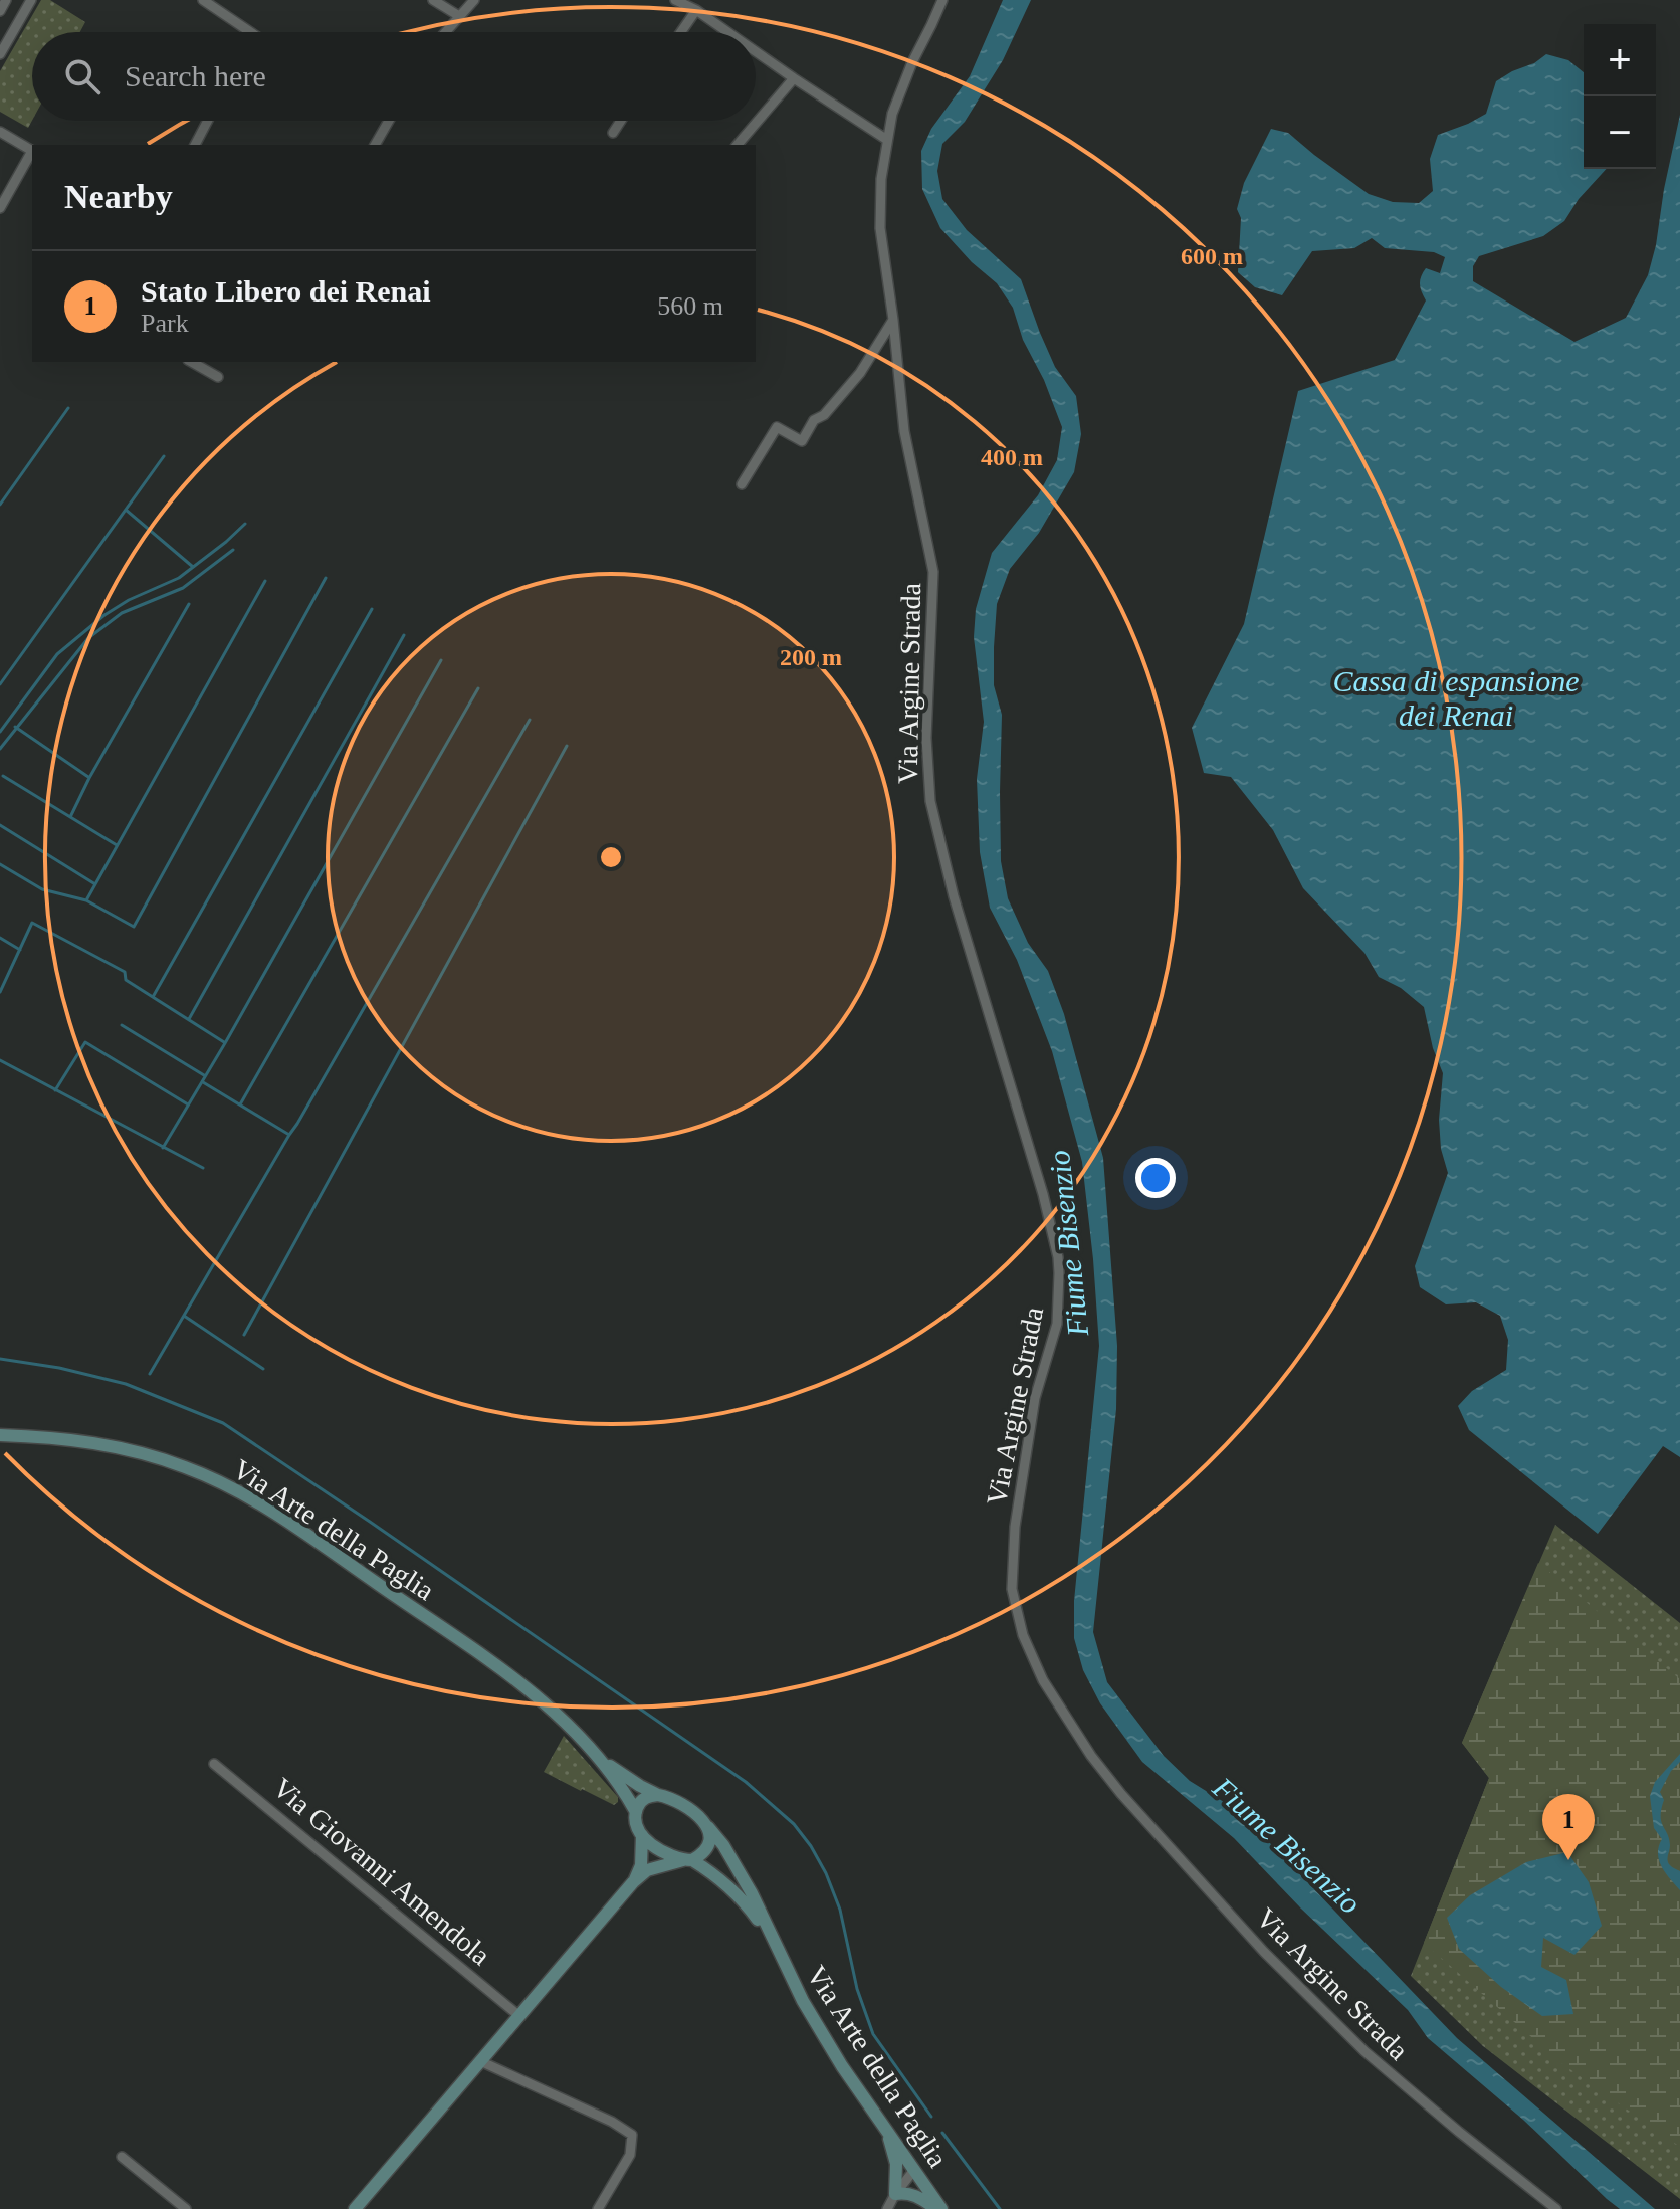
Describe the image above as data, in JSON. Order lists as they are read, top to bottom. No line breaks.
{"streets":{"main road":["Via Arte della Paglia"],"street":["Via Argine Strada","Via Giovanni Amendola"]},"water":["Cassa di espansione dei Renai","Fiume Bisenzio"],"page":{"map_buttons":["+","−"],"search":"Search here","heading":"Nearby","list":[{"mark":"1","name":"Stato Libero dei Renai","note":"Park","value":"560 m"}],"pins":"1"},"rings":["600 m","400 m","200 m"]}
